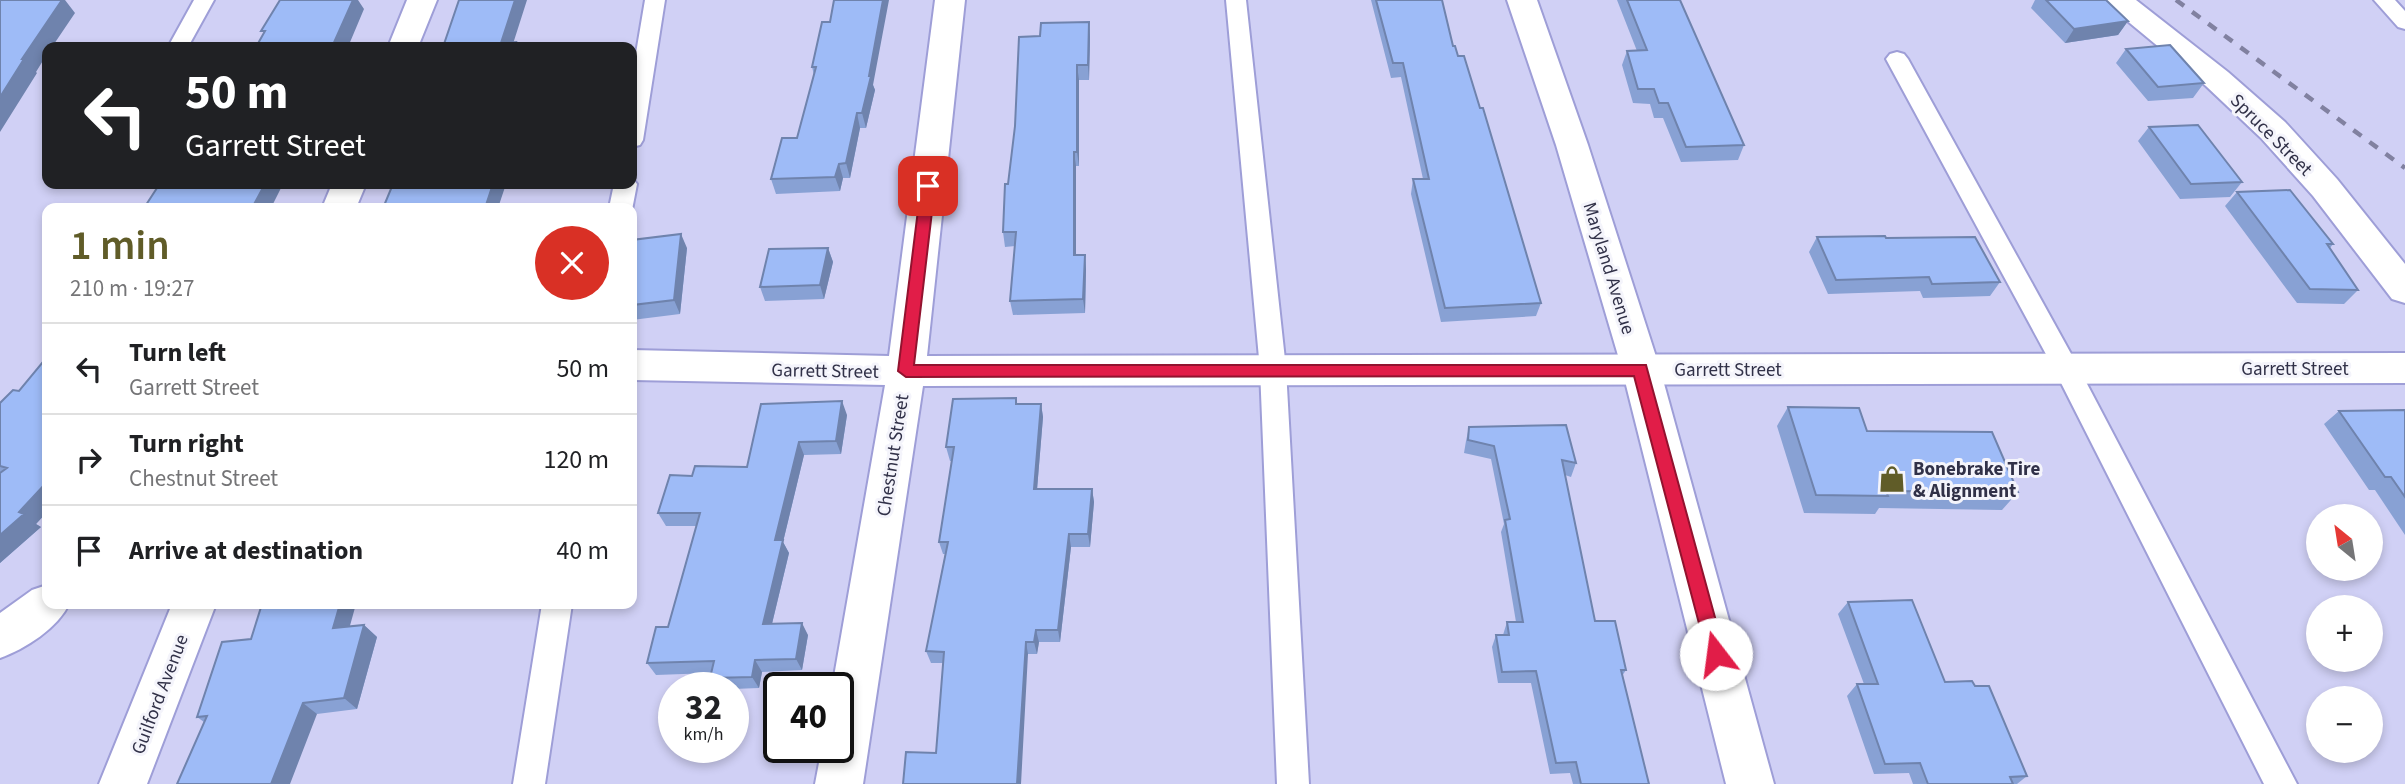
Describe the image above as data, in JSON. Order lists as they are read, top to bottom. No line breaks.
{"streets":{"street":["Spruce Street","Maryland Avenue","Garrett Street","Chestnut Street","Guilford Avenue"]},"crossings":[["Maryland Avenue","Garrett Street"],["Garrett Street","Chestnut Street"]],"places":{"shop":["Bonebrake Tire & Alignment"]},"north":"top left","page":{"turn":["50 m","Garrett Street"],"heading":["1 min","210 m · 19:27"],"list":[{"name":"Turn left","note":"Garrett Street","value":"50 m"},{"name":"Turn right","note":"Chestnut Street","value":"120 m"},{"name":"Arrive at destination","value":"40 m"}],"map_buttons":["+","−"],"speed":"32 km/h","limit":"40"}}
